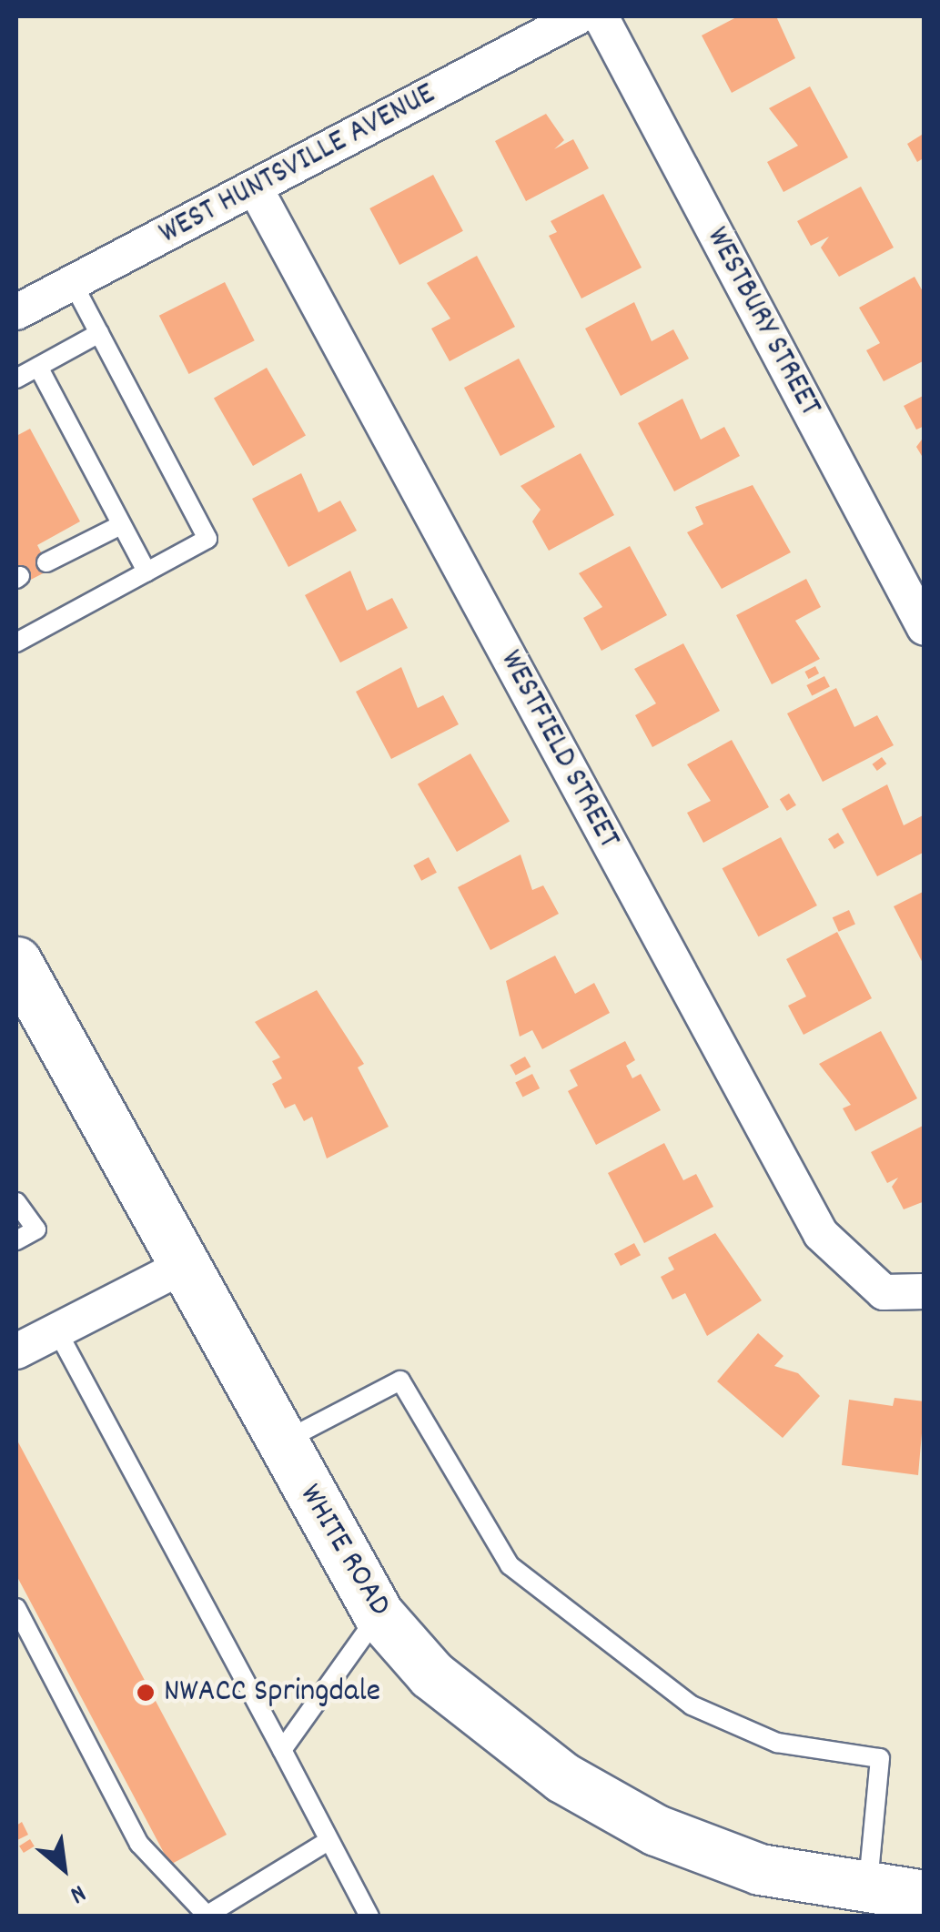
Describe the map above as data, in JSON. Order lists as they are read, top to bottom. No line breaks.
{"streets":{"main road":["WHITE ROAD"],"street":["WEST HUNTSVILLE AVENUE","WESTBURY STREET","WESTFIELD STREET"]},"crossings":[["WEST HUNTSVILLE AVENUE","WESTFIELD STREET"]],"places":["NWACC Springdale"],"north":"bottom right"}
